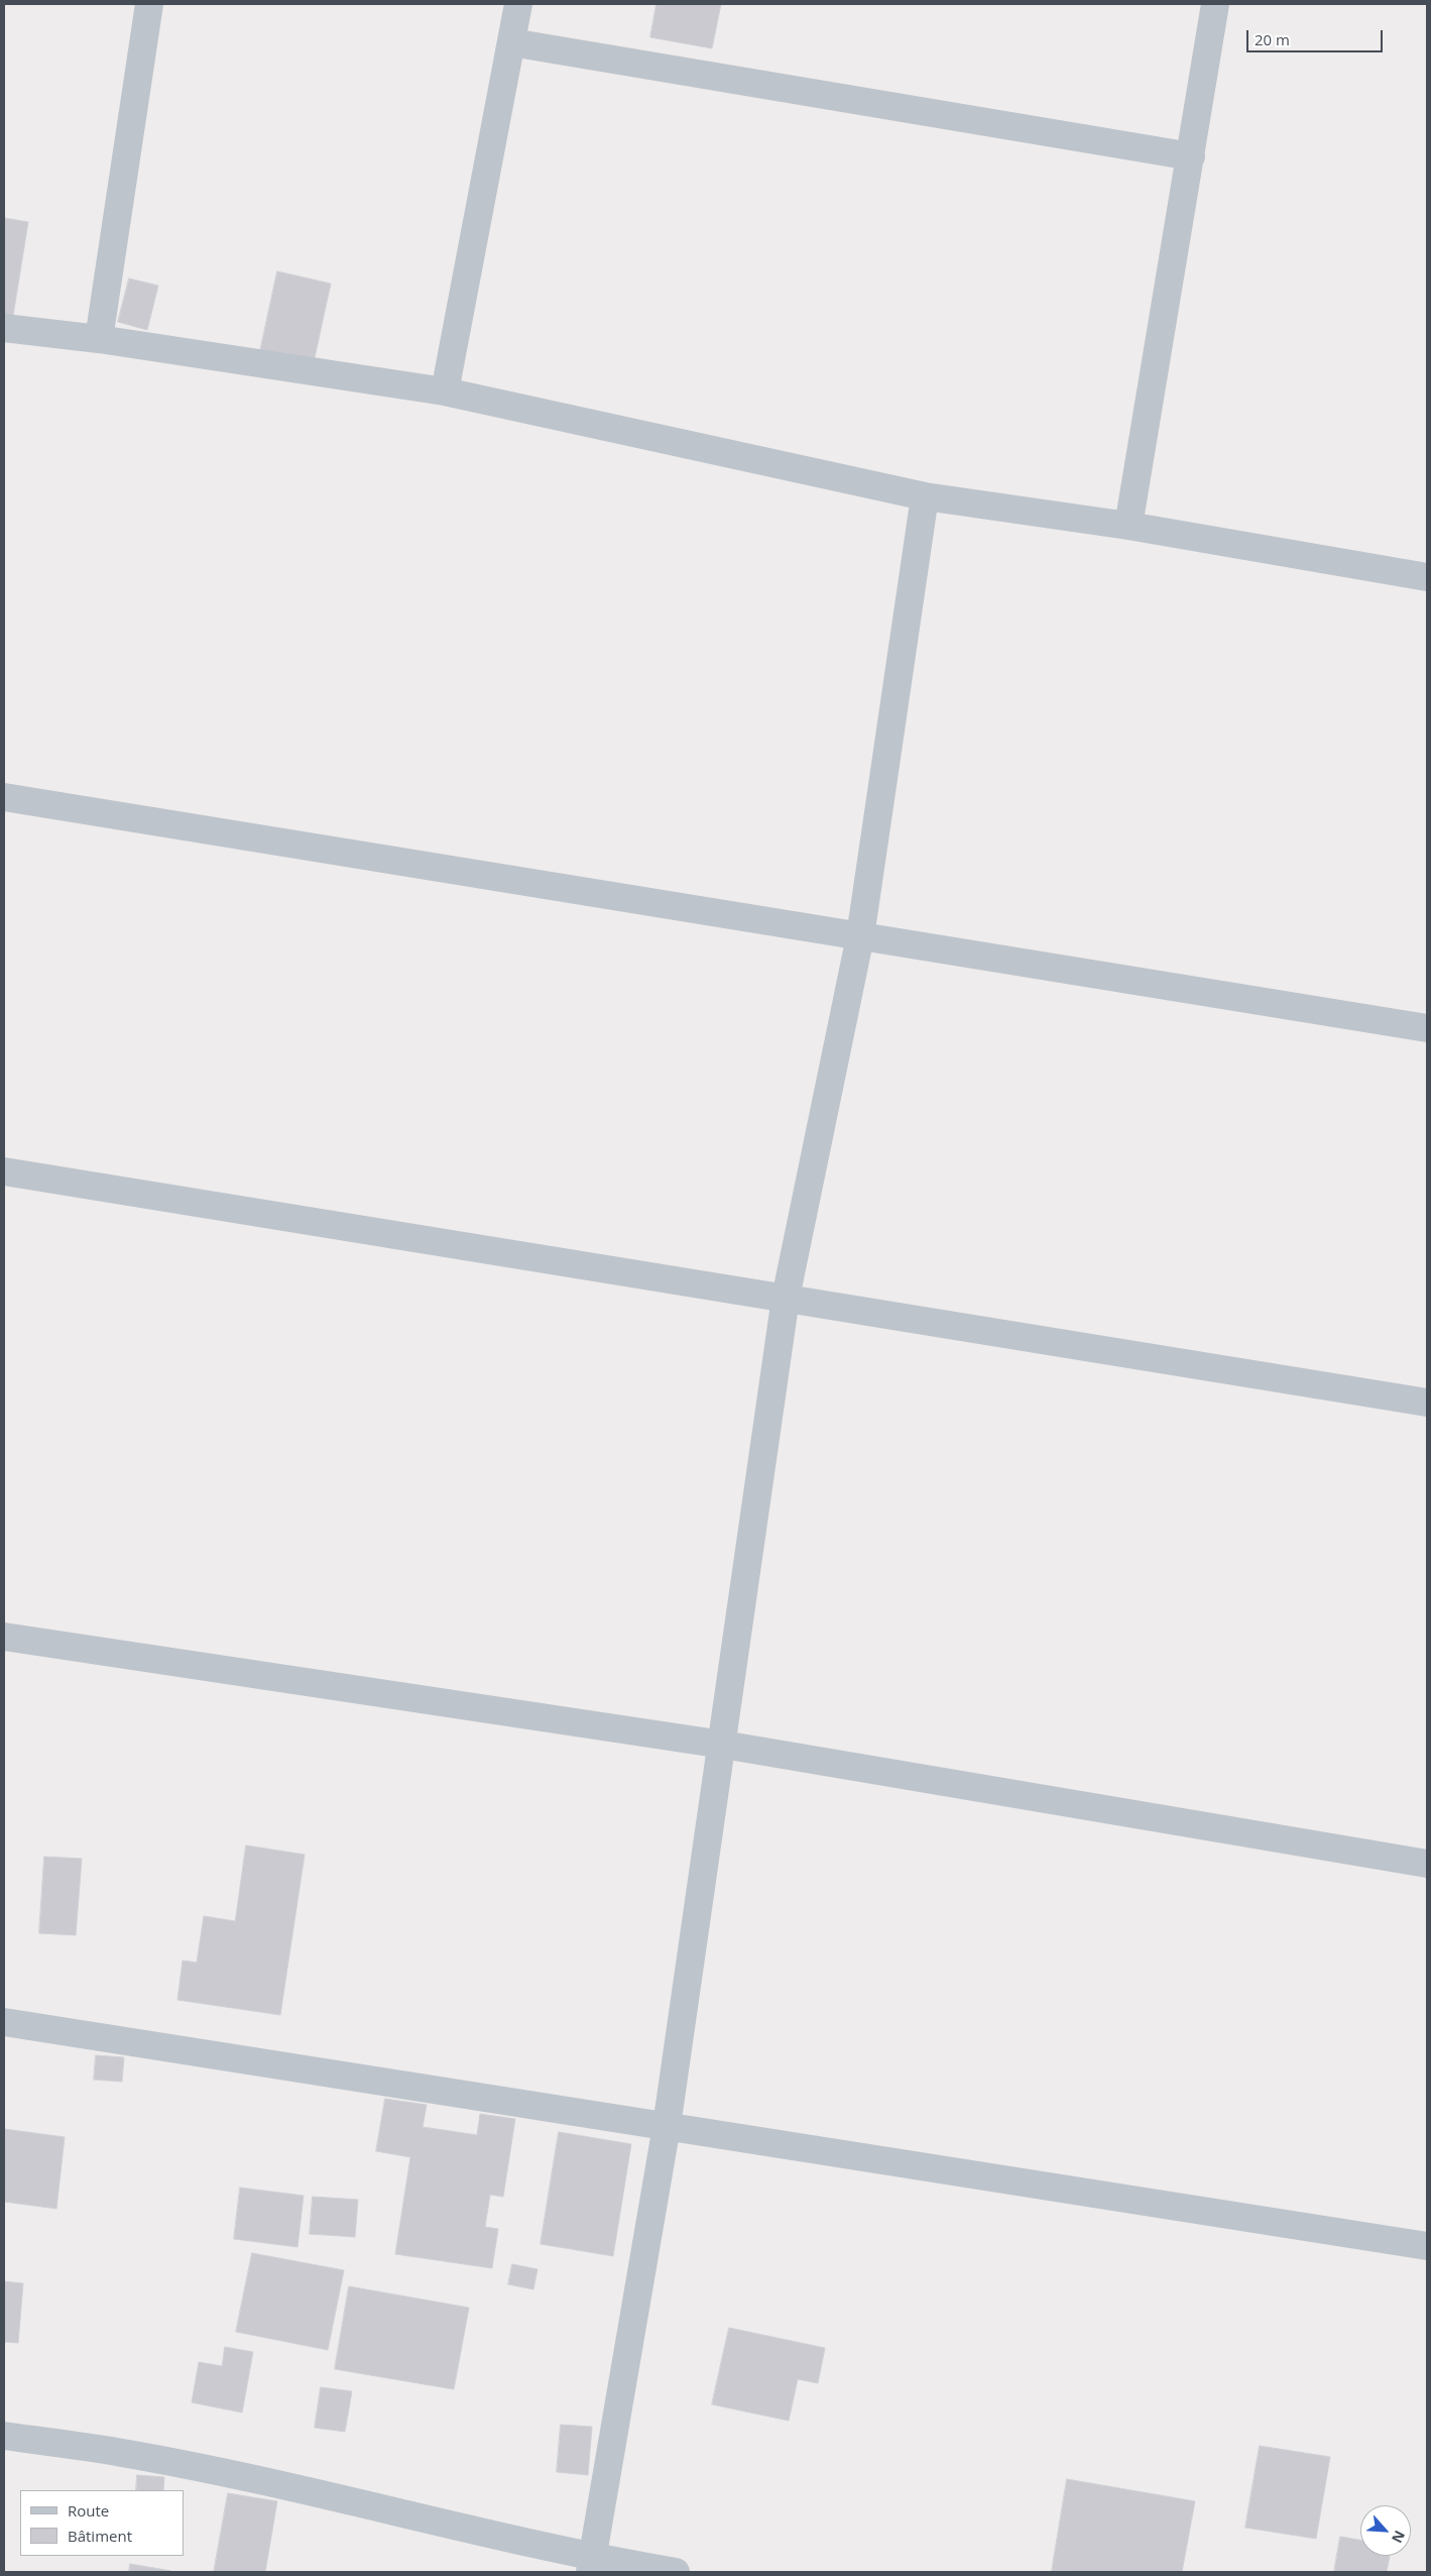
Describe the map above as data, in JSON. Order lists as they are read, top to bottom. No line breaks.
{"legend":["Route","Bâtiment"],"scale_bar":"20 m","north":"bottom right"}
